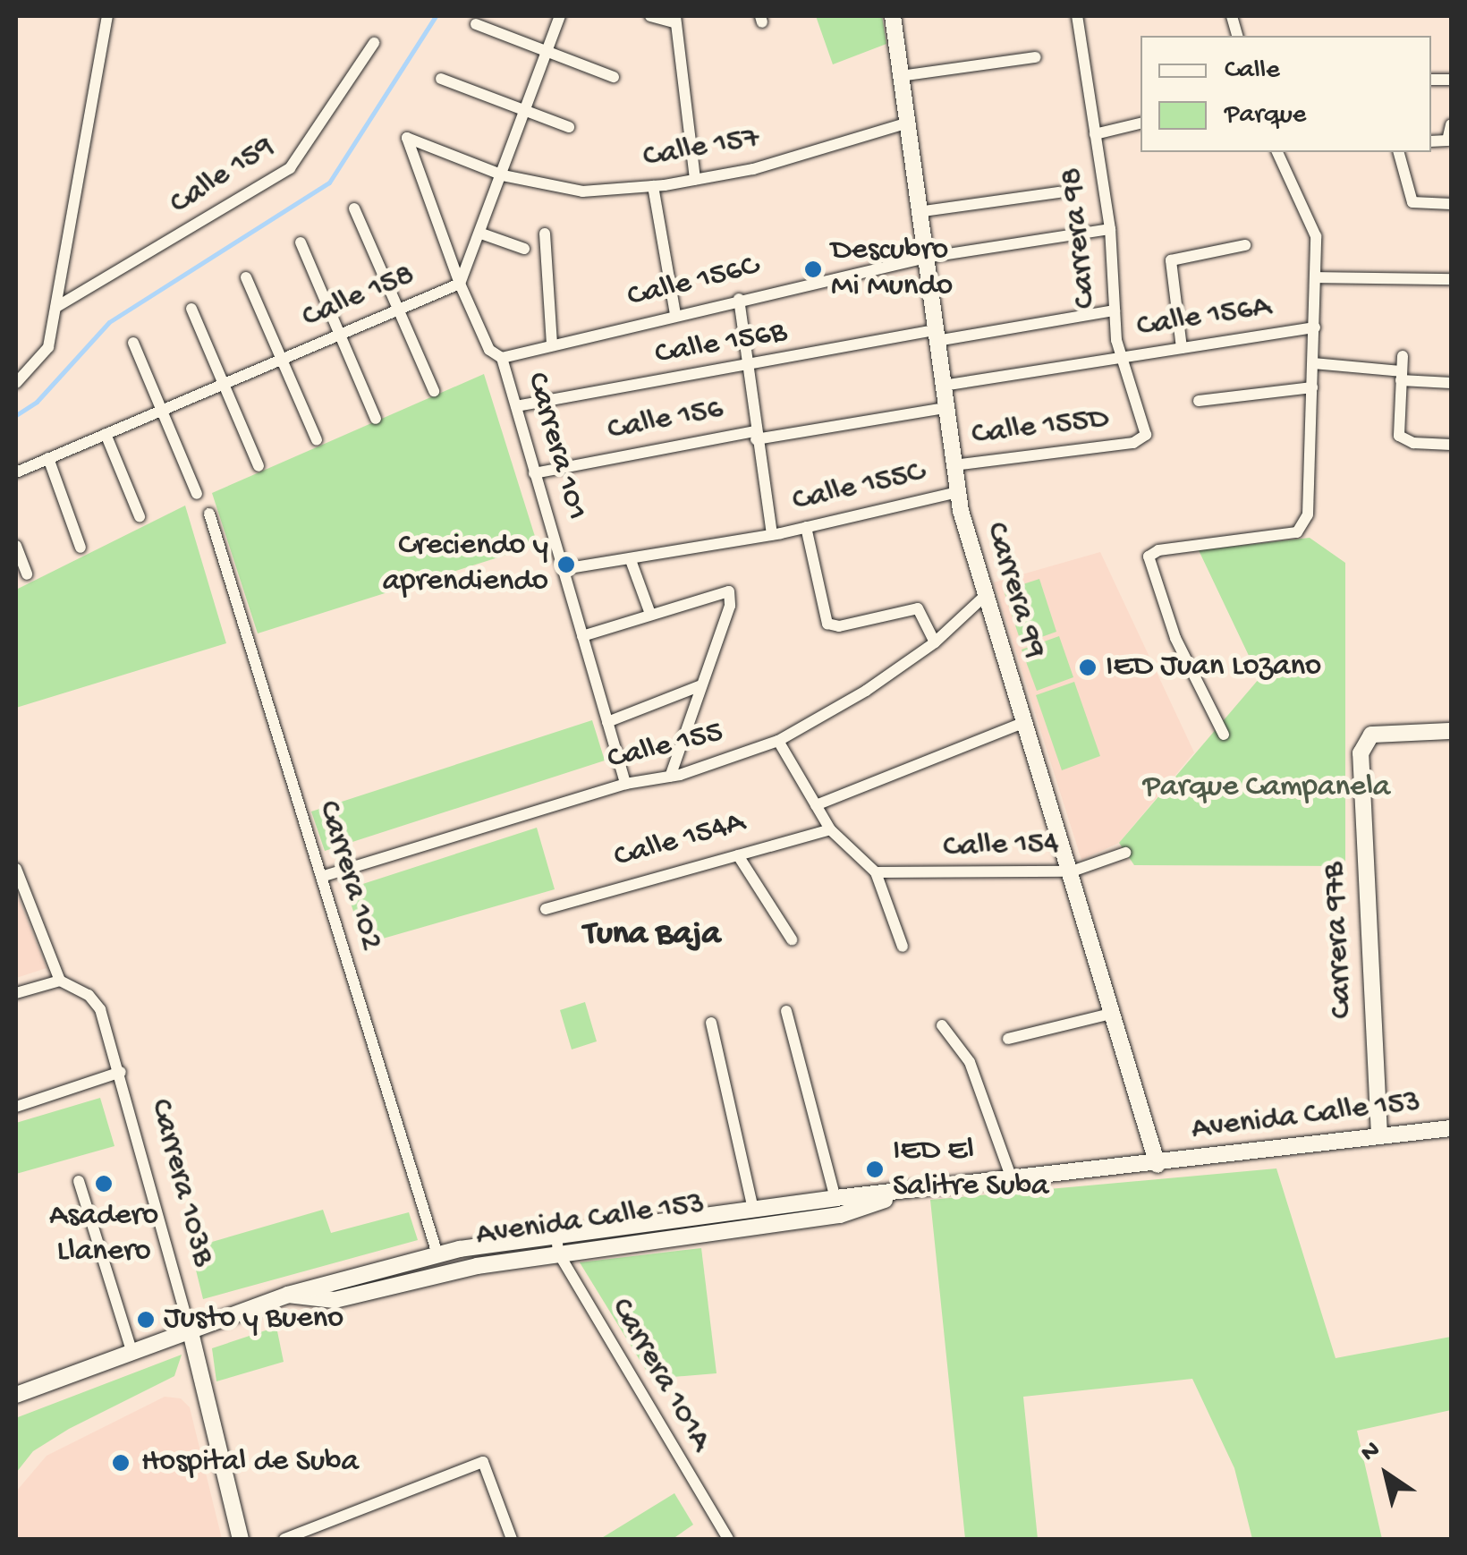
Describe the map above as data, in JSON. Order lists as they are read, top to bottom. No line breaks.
{"streets":{"main road":["Carrera 99","Carrera 97B","Avenida Calle 153","Carrera 103B"],"street":["Calle 157","Calle 159","Carrera 98","Calle 156C","Calle 158","Calle 156A","Calle 156B","Calle 156","Calle 155D","Carrera 101","Calle 155C","Calle 155","Calle 154A","Calle 154","Carrera 102","Carrera 101A"]},"crossings":[["Calle 157","Calle 158"],["Calle 157","Carrera 101"],["Calle 157","Carrera 99"],["Carrera 98","Calle 156C"],["Carrera 98","Calle 156A"],["Carrera 98","Calle 156B"],["Carrera 98","Calle 155D"],["Calle 156C","Carrera 101"],["Calle 156C","Carrera 99"],["Calle 158","Carrera 101"],["Calle 156A","Carrera 99"],["Calle 156B","Carrera 101"],["Calle 156B","Carrera 99"],["Calle 156","Carrera 101"],["Calle 156","Carrera 99"],["Calle 155D","Carrera 99"],["Carrera 101","Calle 155C"],["Carrera 101","Calle 155"],["Calle 155C","Carrera 99"],["Carrera 99","Calle 155"],["Carrera 99","Calle 154"],["Carrera 99","Avenida Calle 153"],["Calle 155","Carrera 102"],["Carrera 102","Avenida Calle 153"],["Carrera 97B","Avenida Calle 153"],["Avenida Calle 153","Carrera 103B"],["Avenida Calle 153","Carrera 101A"]],"districts":["Tuna Baja"],"parks":["Parque Campanela"],"places":["Descubro Mi Mundo","Creciendo y aprendiendo","IED Juan Lozano","IED El Salitre Suba","Asadero Llanero","Justo y Bueno","Hospital de Suba"],"legend":["Calle","Parque"],"north":"top left"}
